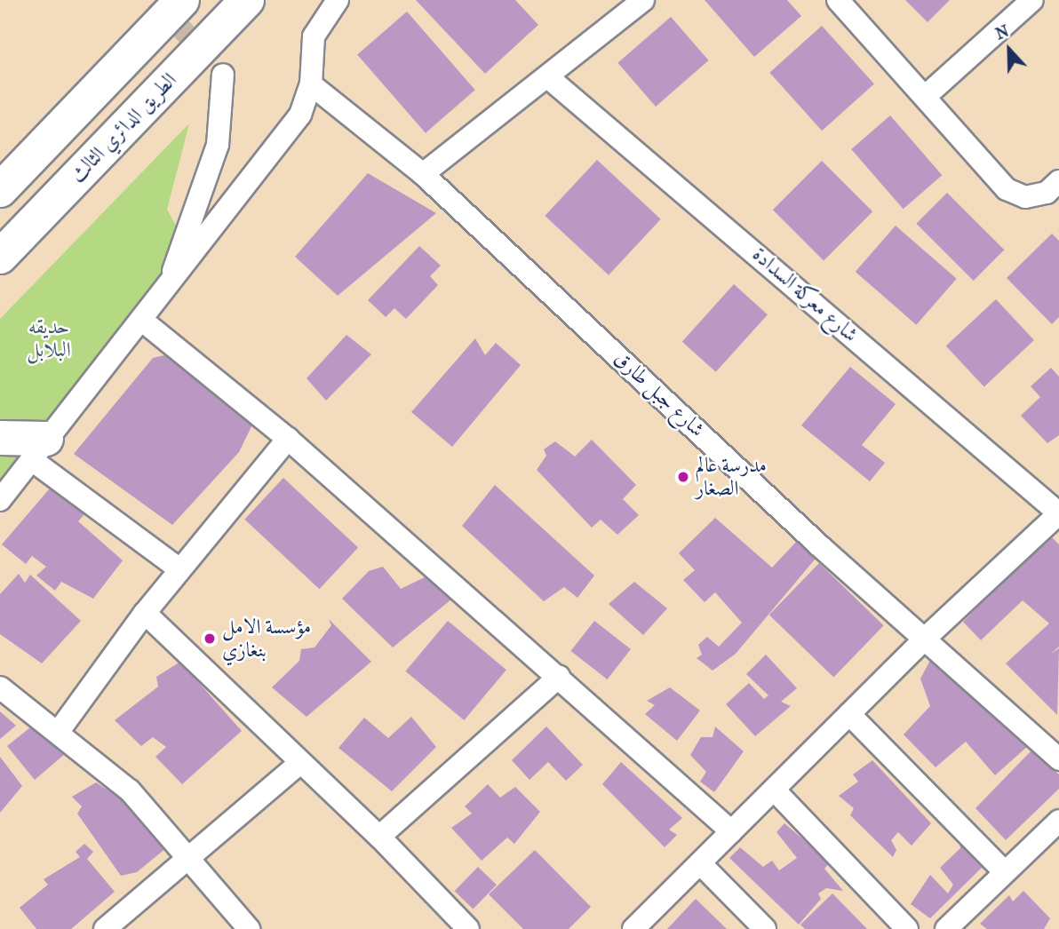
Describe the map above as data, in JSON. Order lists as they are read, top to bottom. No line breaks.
{"streets":{"highway":["الطريق الدائري الثالث"],"street":["شارع معركة السدادة","شارع جبل طارق"]},"parks":["حديقه البلابل"],"places":["مدرسة عالم الصغار","مؤسسة الامل بنغازي"],"north":"top"}
